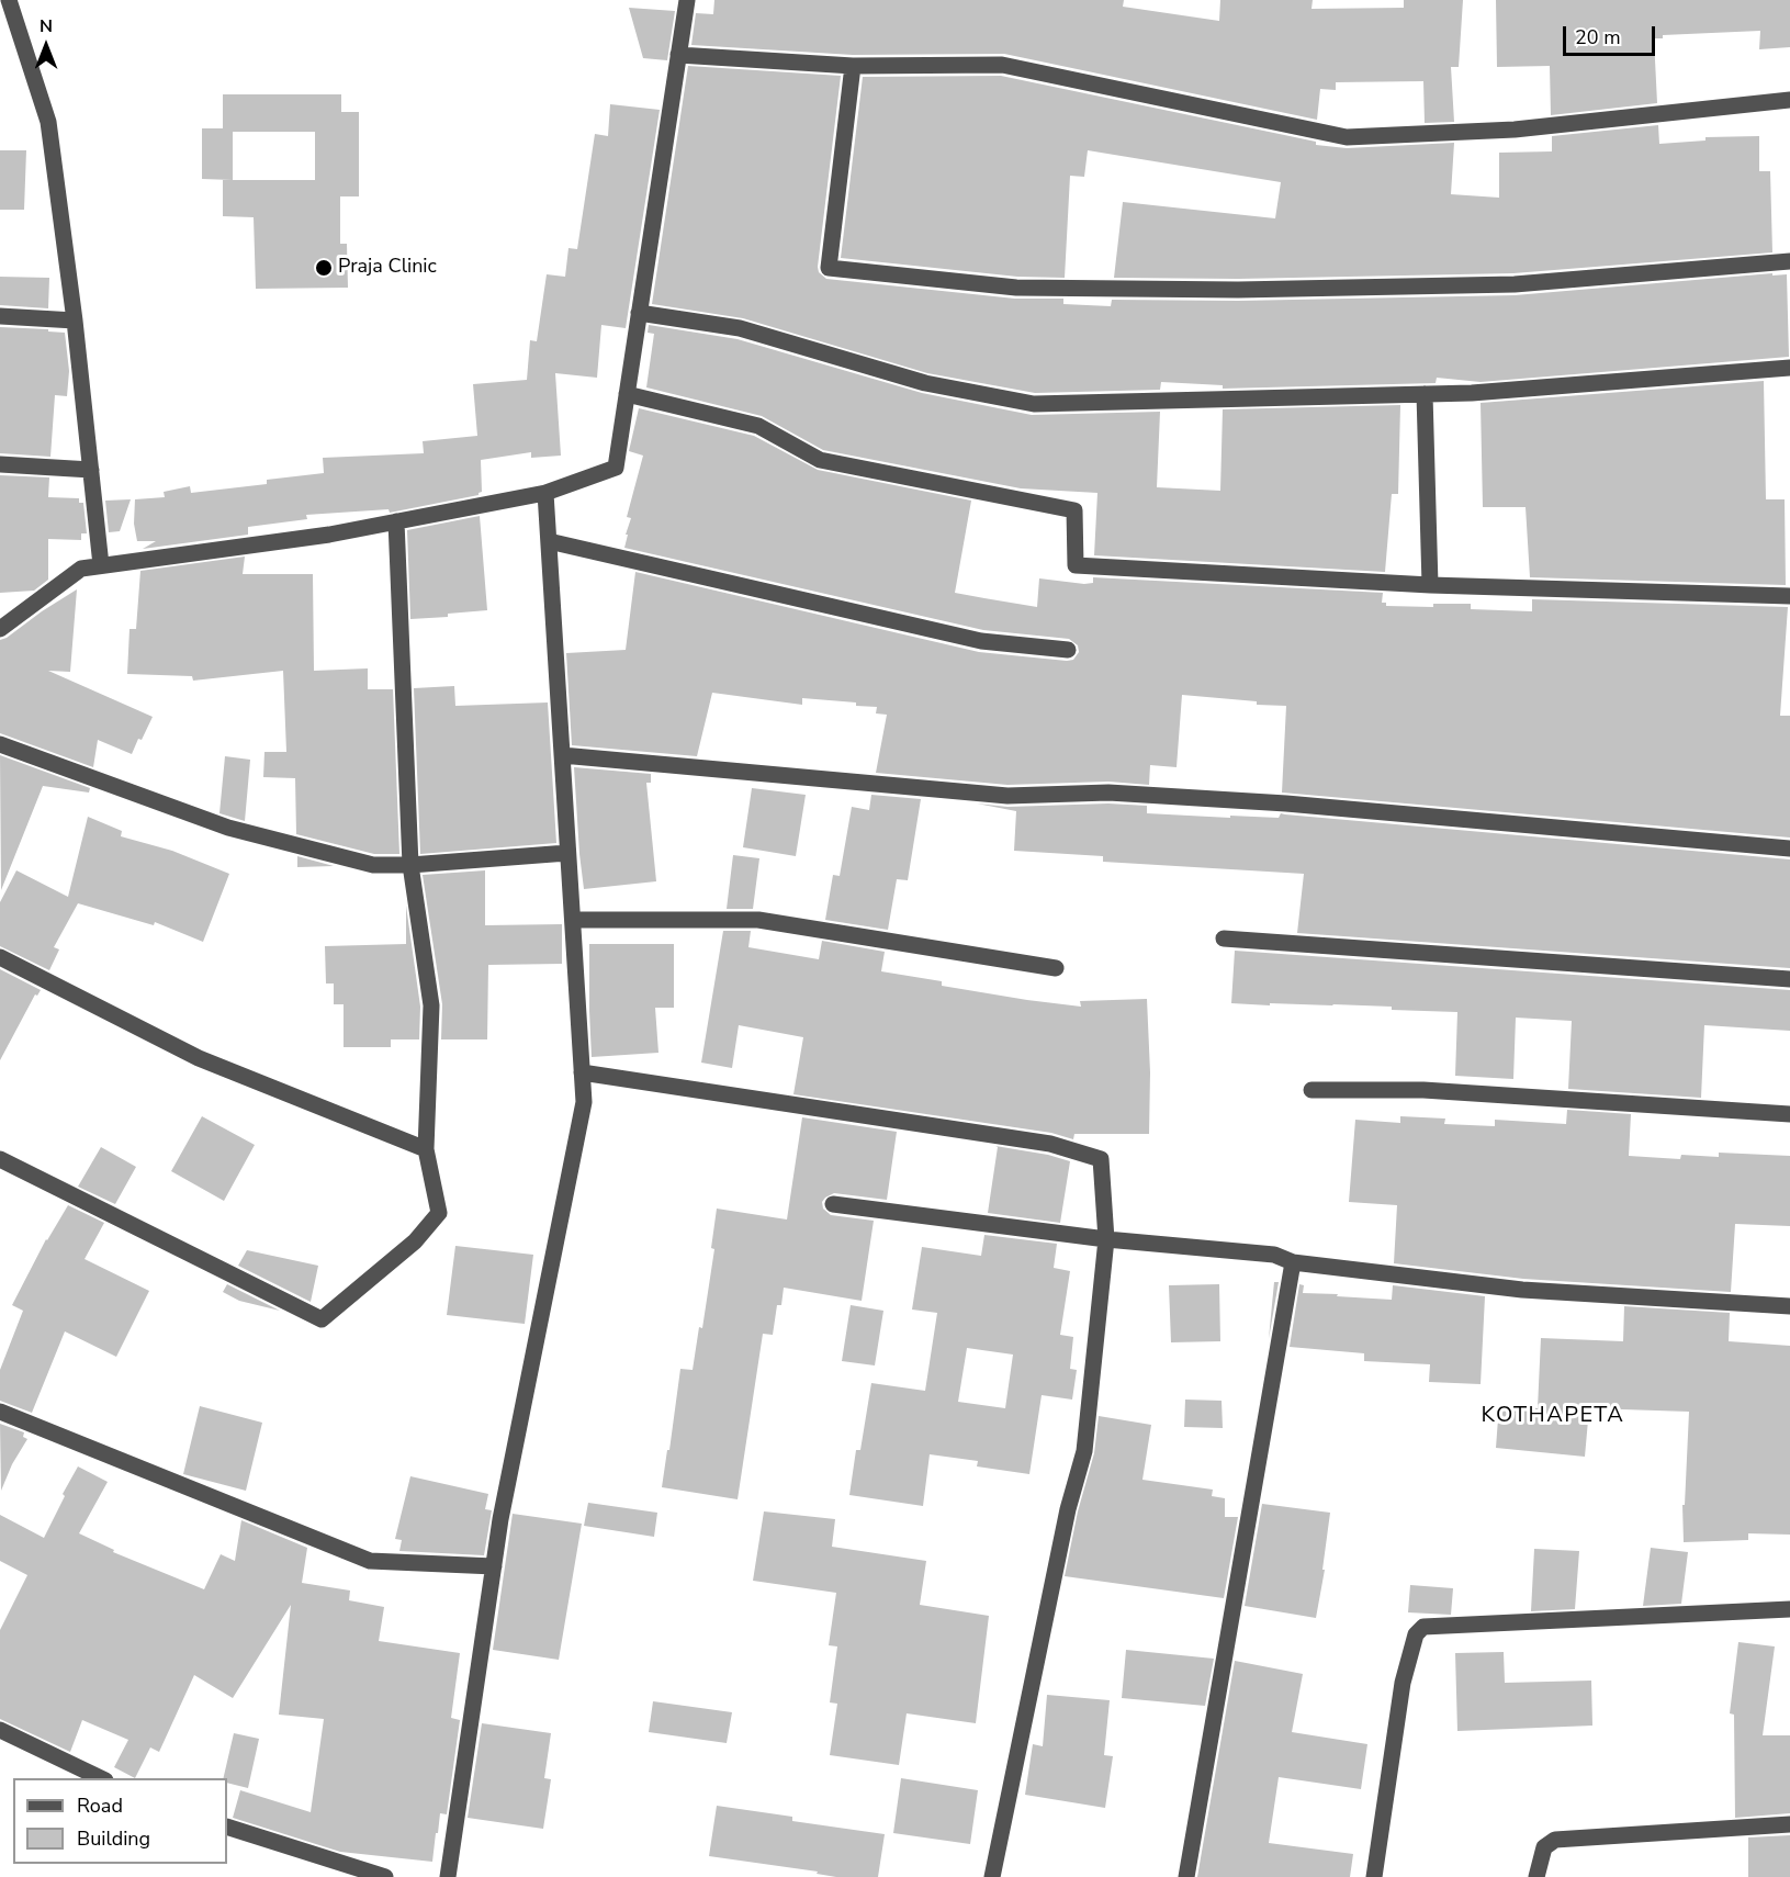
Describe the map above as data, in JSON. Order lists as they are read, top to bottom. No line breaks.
{"districts":["KOTHAPETA"],"places":["Praja Clinic"],"legend":["Road","Building"],"scale_bar":"20 m","north":"top"}
